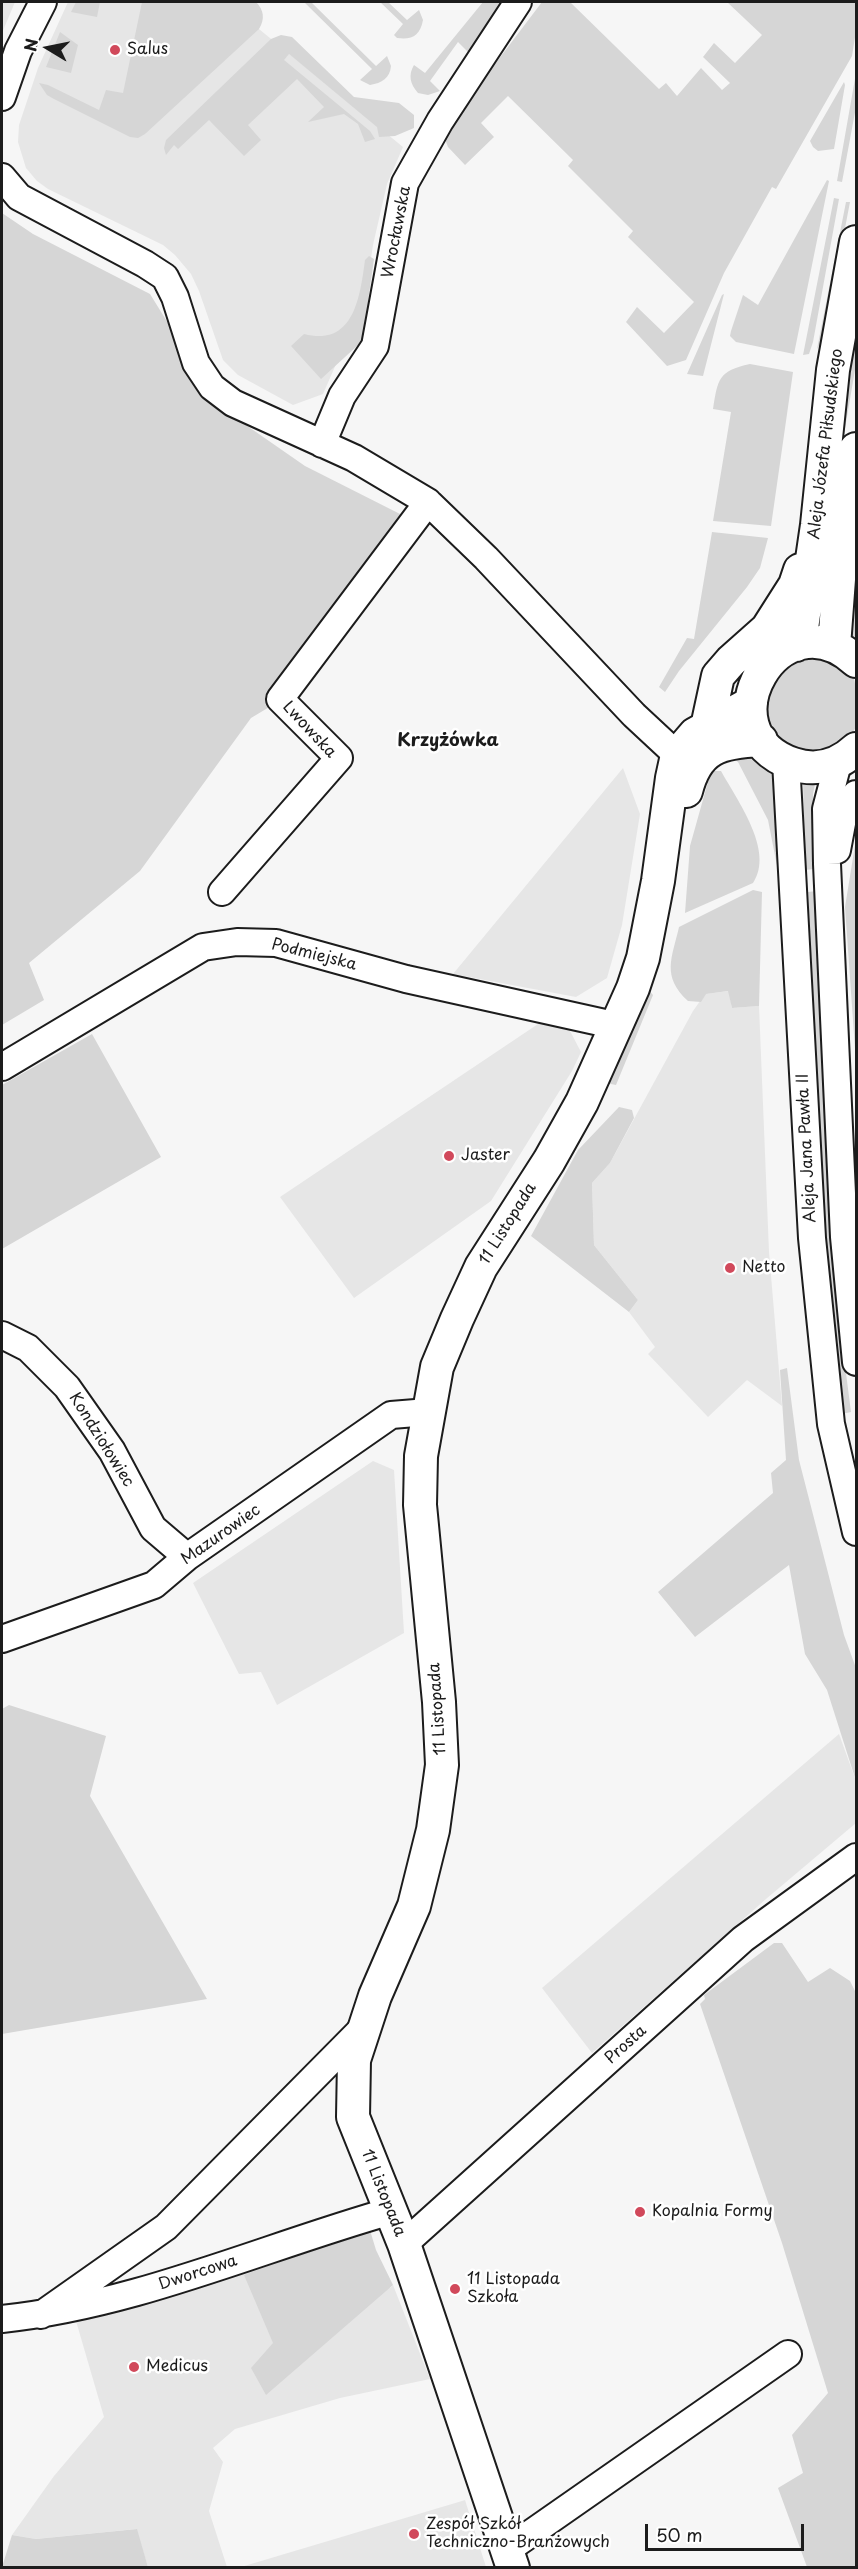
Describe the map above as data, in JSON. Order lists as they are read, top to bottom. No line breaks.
{"streets":{"main road":["Aleja Józefa Piłsudskiego","11 Listopada"],"street":["Wrocławska","Lwowska","Podmiejska","Aleja Jana Pawła II","Kondziołowiec","Mazurowiec","Prosta","Dworcowa"]},"crossings":[["Podmiejska","11 Listopada"],["11 Listopada","Mazurowiec"],["11 Listopada","Prosta"],["11 Listopada","Dworcowa"],["Kondziołowiec","Mazurowiec"]],"districts":["Krzyżówka"],"places":["Salus","Jaster","Netto","Kopalnia Formy","11 Listopada Szkoła","Medicus","Zespół Szkół Techniczno-Branżowych"],"scale_bar":"50 m","north":"left"}
